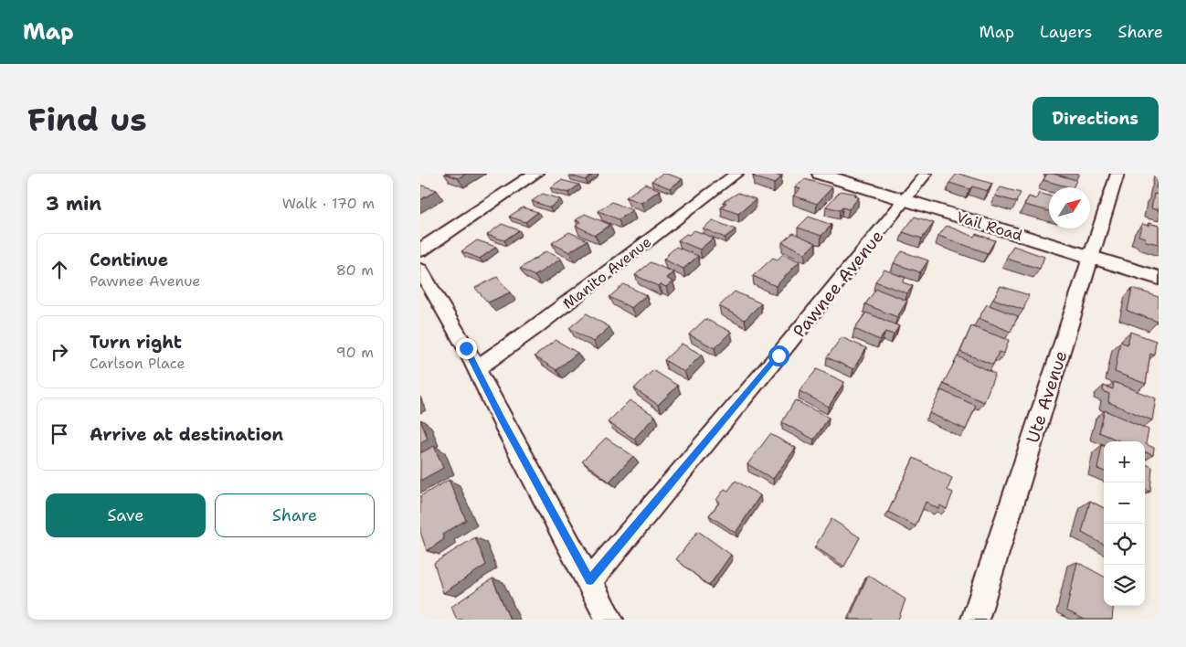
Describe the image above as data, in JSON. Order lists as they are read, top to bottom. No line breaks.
{"streets":{"street":["Vail Road","Manito Avenue","Pawnee Avenue","Ute Avenue"]},"crossings":[["Vail Road","Pawnee Avenue"],["Vail Road","Ute Avenue"]],"north":"top right","page":{"header":"Map","nav":["Map","Layers","Share"],"buttons":["Directions",["Save","Share"]],"title":"Find us","heading":["3 min","Walk · 170 m"],"list":[["Continue","Pawnee Avenue","80 m"],["Turn right","Carlson Place","90 m"],"Arrive at destination"],"map_buttons":["+","−"]}}
